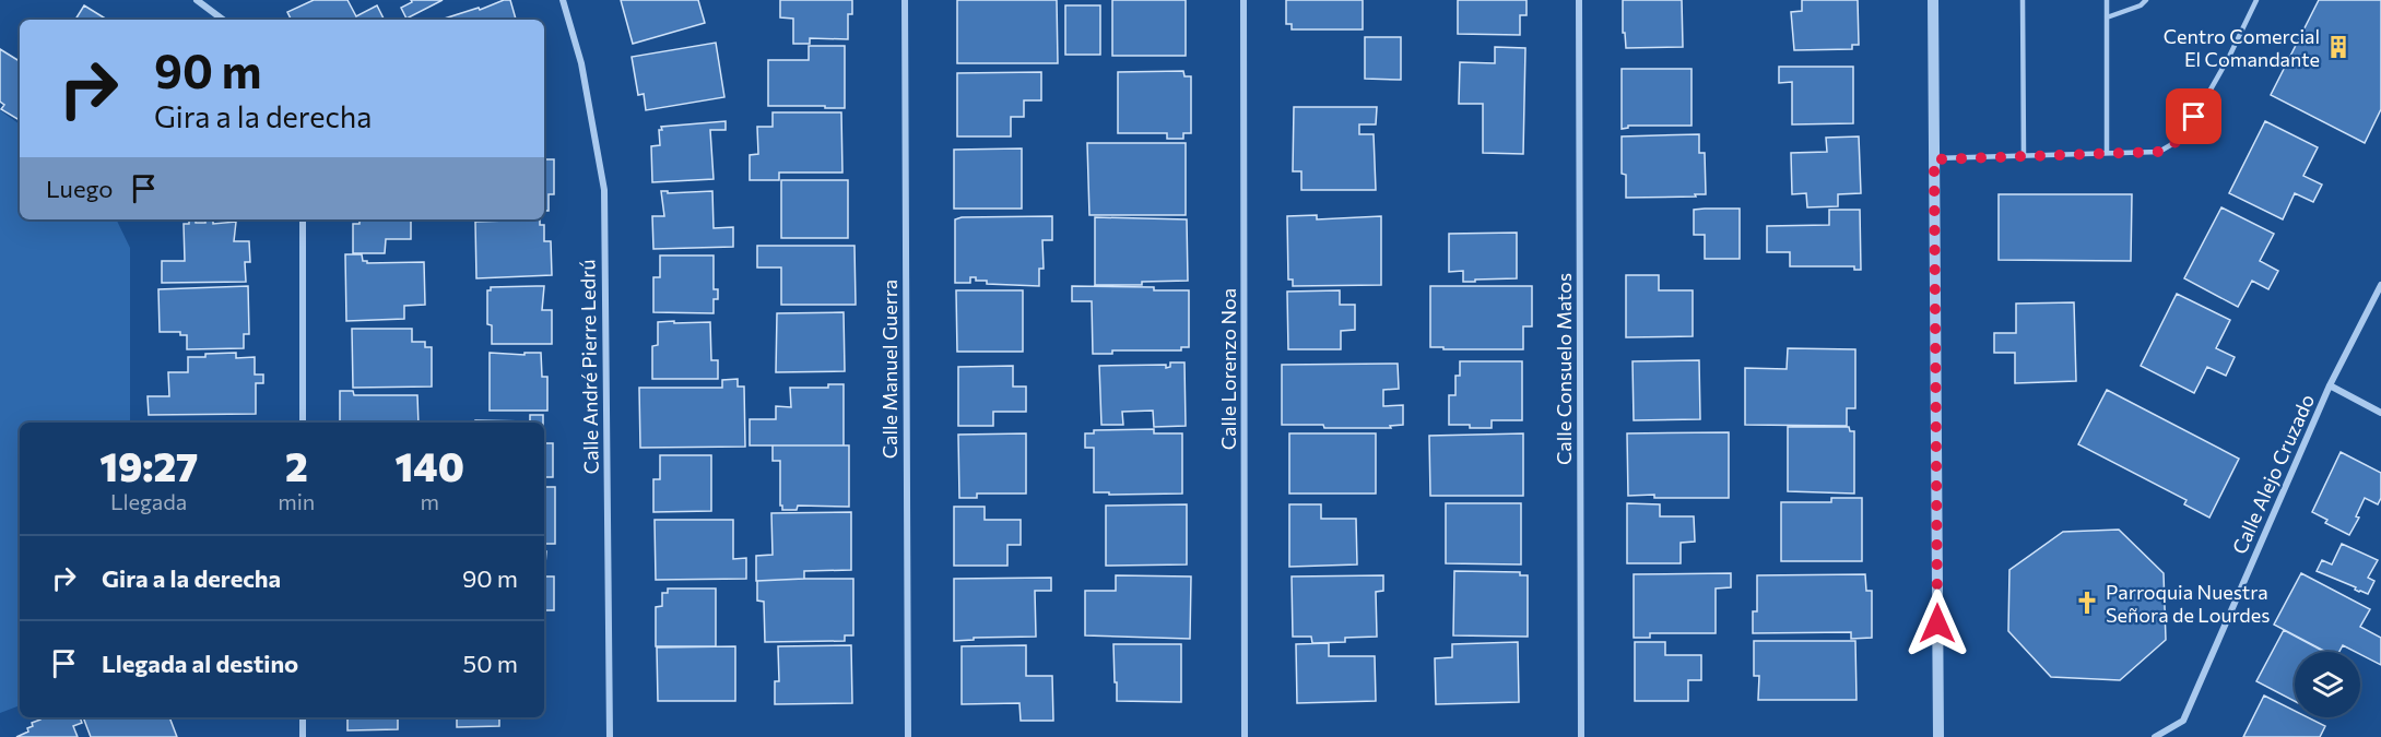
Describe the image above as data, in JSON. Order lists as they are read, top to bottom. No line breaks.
{"streets":{"street":["Calle André Pierre Ledrú","Calle Manuel Guerra","Calle Lorenzo Noa","Calle Consuelo Matos","Calle Alejo Cruzado"]},"places":{"building":["Centro Comercial El Comandante"],"church":["Parroquia Nuestra Señora de Lourdes"]},"page":{"turn":["90 m","Gira a la derecha"],"then":"Luego","eta":["19:27","Llegada","2","min","140","m"],"list":[{"name":"Gira a la derecha","value":"90 m"},{"name":"Llegada al destino","value":"50 m"}]}}
